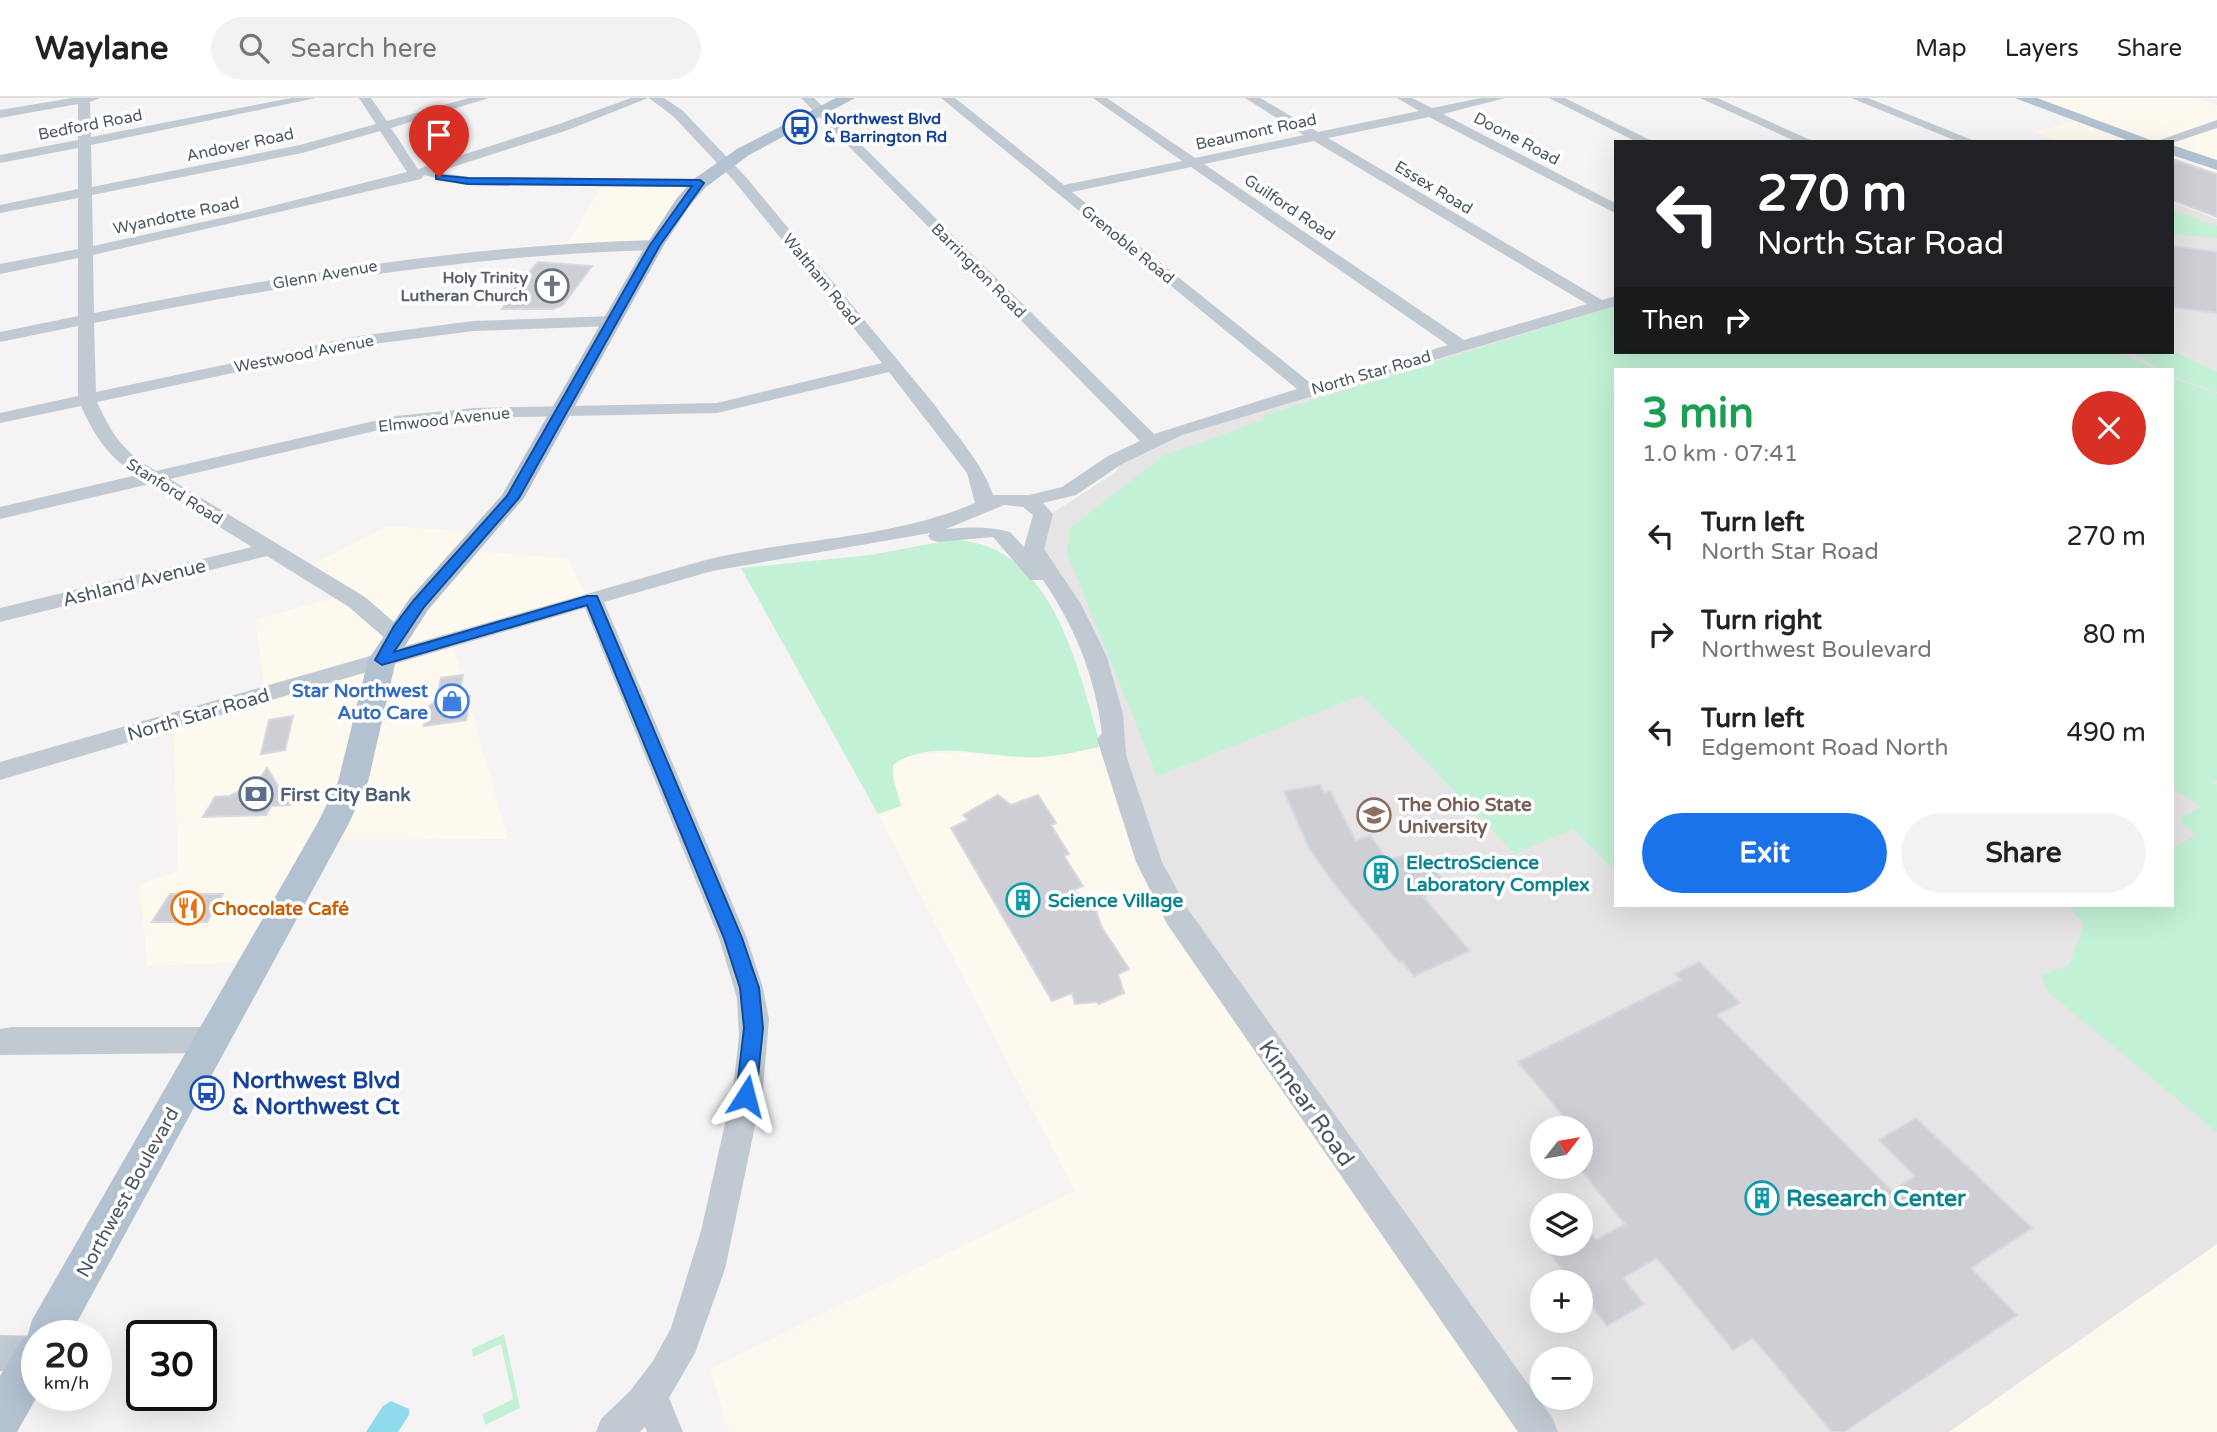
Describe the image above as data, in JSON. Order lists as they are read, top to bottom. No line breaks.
{"streets":{"main road":["Northwest Boulevard"],"street":["Bedford Road","Beaumont Road","Doone Road","Andover Road","Essex Road","Guilford Road","Wyandotte Road","Grenoble Road","Barrington Road","Glenn Avenue","Waltham Road","Westwood Avenue","North Star Road","Elmwood Avenue","Stanford Road","Ashland Avenue","Kinnear Road"]},"crossings":[["Bedford Road","Stanford Road"],["Beaumont Road","Doone Road"],["Beaumont Road","Essex Road"],["Beaumont Road","Guilford Road"],["Beaumont Road","Grenoble Road"],["Andover Road","Stanford Road"],["Essex Road","North Star Road"],["Guilford Road","North Star Road"],["Wyandotte Road","Stanford Road"],["Grenoble Road","North Star Road"],["Barrington Road","North Star Road"],["Barrington Road","Northwest Boulevard"],["Glenn Avenue","Stanford Road"],["Glenn Avenue","Northwest Boulevard"],["Waltham Road","North Star Road"],["Waltham Road","Elmwood Avenue"],["Waltham Road","Kinnear Road"],["Waltham Road","Northwest Boulevard"],["Westwood Avenue","Stanford Road"],["Westwood Avenue","Northwest Boulevard"],["North Star Road","Stanford Road"],["North Star Road","Kinnear Road"],["North Star Road","Northwest Boulevard"],["Elmwood Avenue","Stanford Road"],["Elmwood Avenue","Northwest Boulevard"],["Stanford Road","Ashland Avenue"],["Stanford Road","Northwest Boulevard"]],"places":{"bus stop":["Northwest Blvd & Barrington Rd","Northwest Blvd & Northwest Ct"],"church":["Holy Trinity Lutheran Church"],"shop":["Star Northwest Auto Care"],"bank":["First City Bank"],"school or university":["The Ohio State University"],"building":["ElectroScience Laboratory Complex","Science Village","Research Center"],"restaurant":["Chocolate Café"]},"north":"top right","page":{"header":"Waylane","search":"Search here","nav":["Map","Layers","Share"],"turn":["270 m","North Star Road"],"then":"Then","heading":["3 min","1.0 km · 07:41"],"list":[{"name":"Turn left","note":"North Star Road","value":"270 m"},{"name":"Turn right","note":"Northwest Boulevard","value":"80 m"},{"name":"Turn left","note":"Edgemont Road North","value":"490 m"}],"buttons":["Exit","Share"],"map_buttons":["+","−"],"speed":"20 km/h","limit":"30"}}
